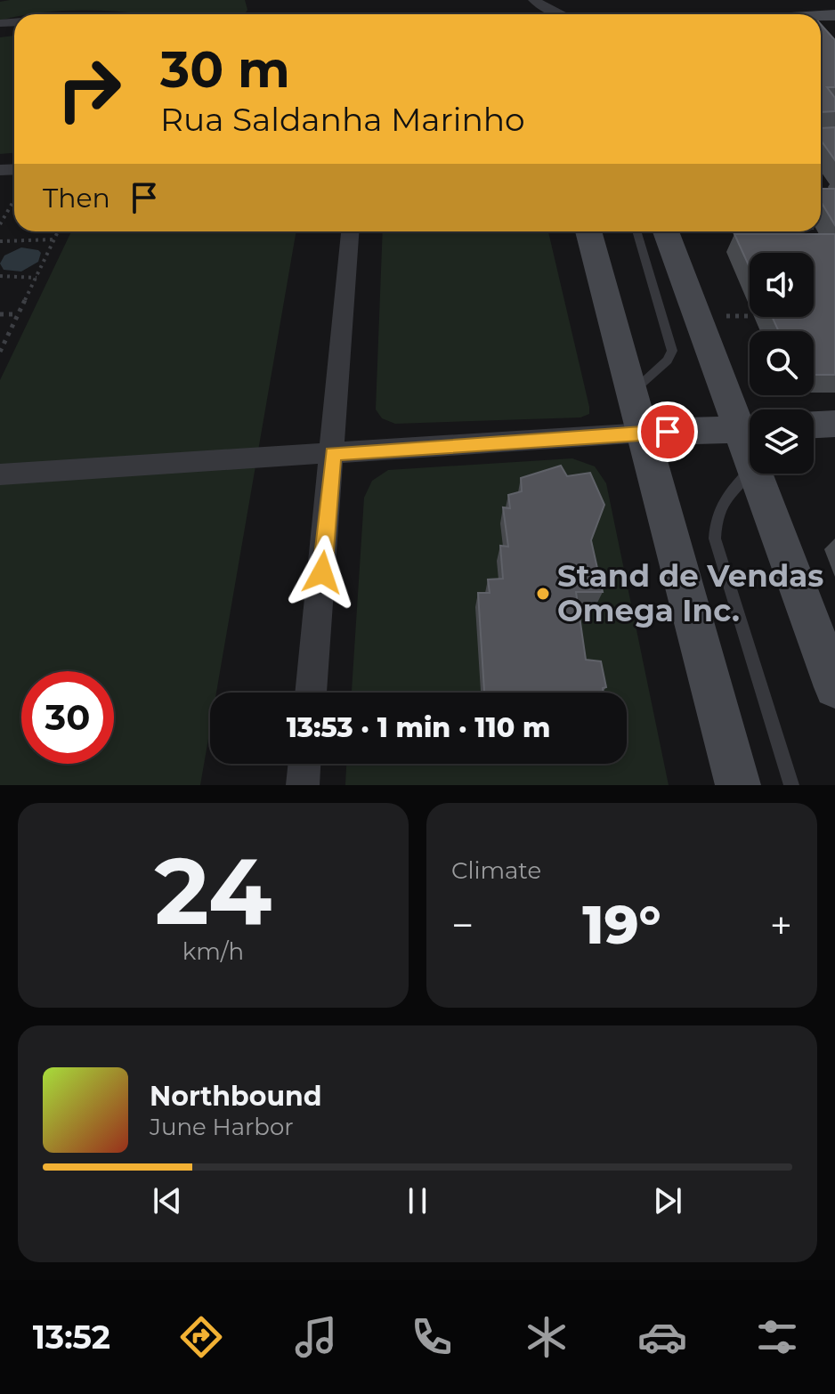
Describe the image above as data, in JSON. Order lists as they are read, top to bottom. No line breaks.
{"places":["Stand de Vendas Omega Inc."],"page":{"turn":["30 m","Rua Saldanha Marinho"],"then":"Then","limit":"30","trip":"13:53 · 1 min · 110 m","tile":[["24","km/h"],"Climate"],"heat":["−","19°","+"],"song":["Northbound","June Harbor"],"tabs":"13:52"}}
